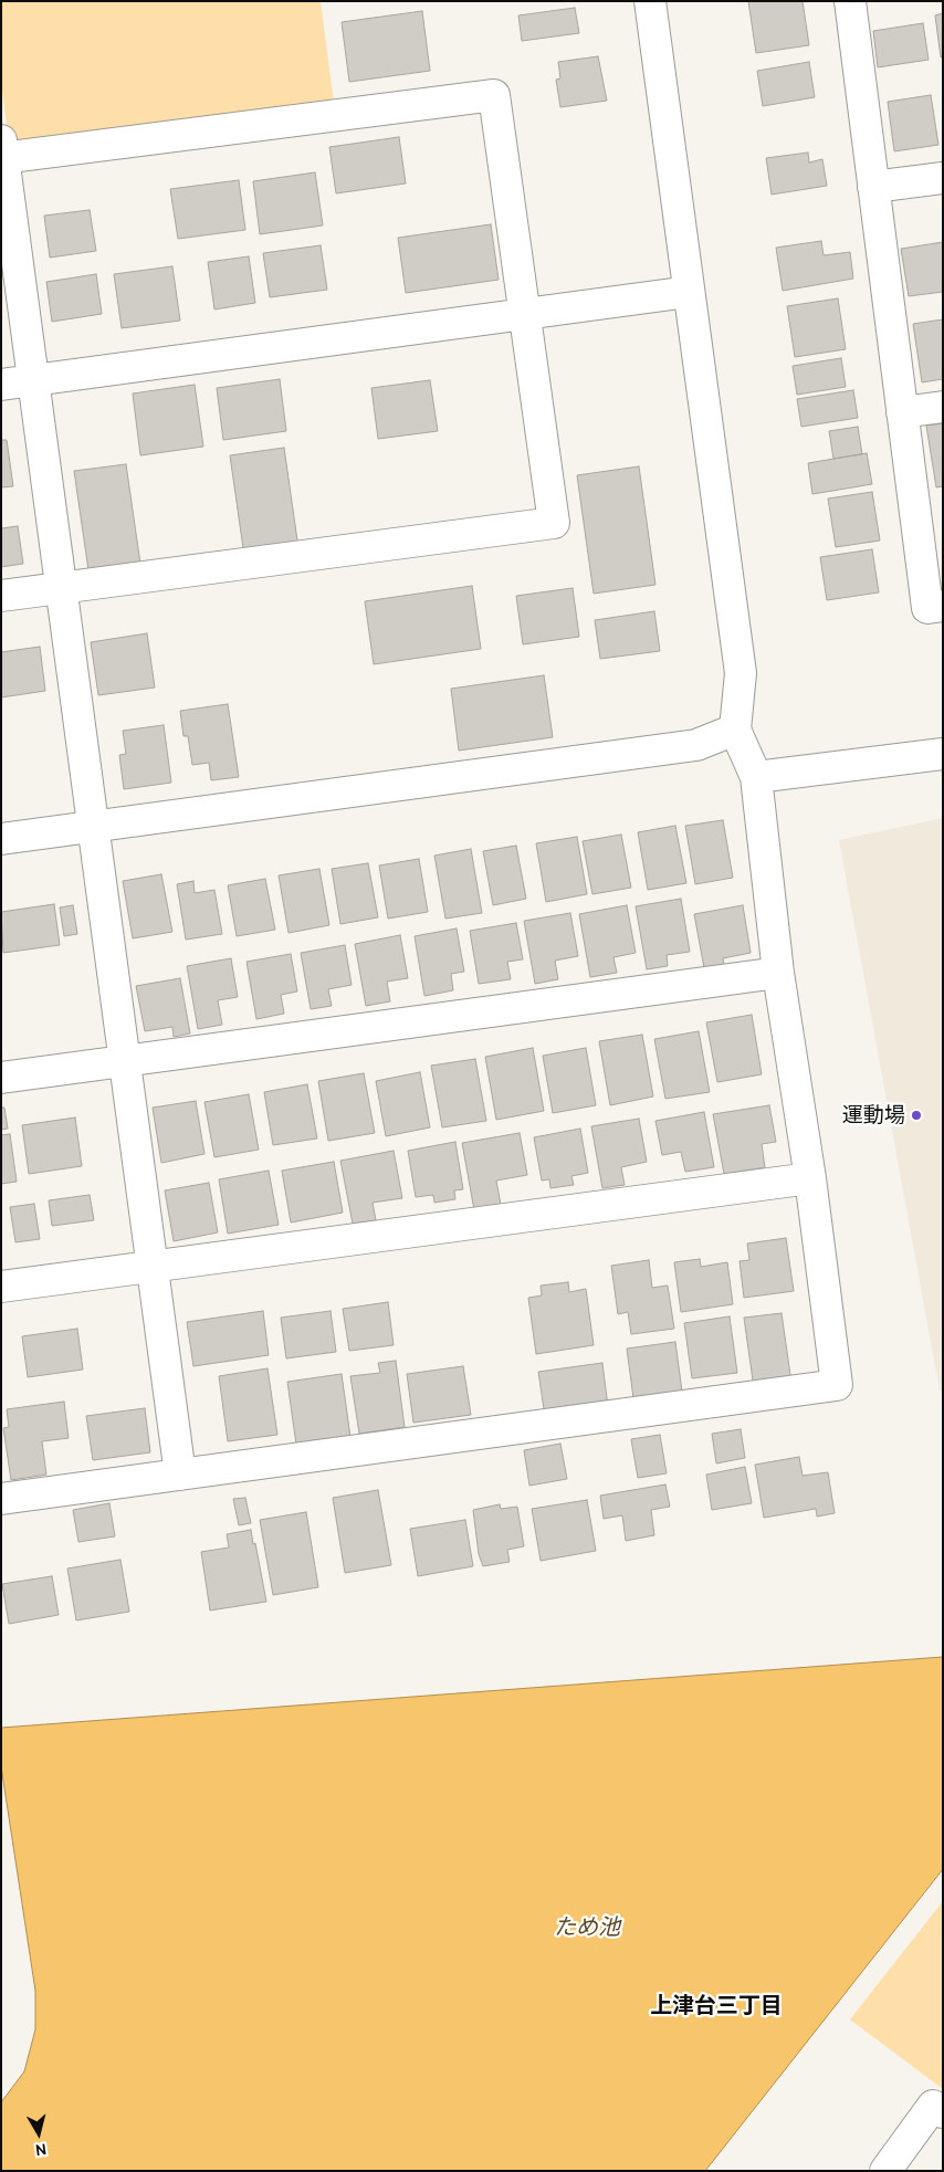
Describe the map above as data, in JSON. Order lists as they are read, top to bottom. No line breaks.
{"districts":["上津台三丁目"],"water":["ため池"],"places":["運動場"],"north":"bottom"}
